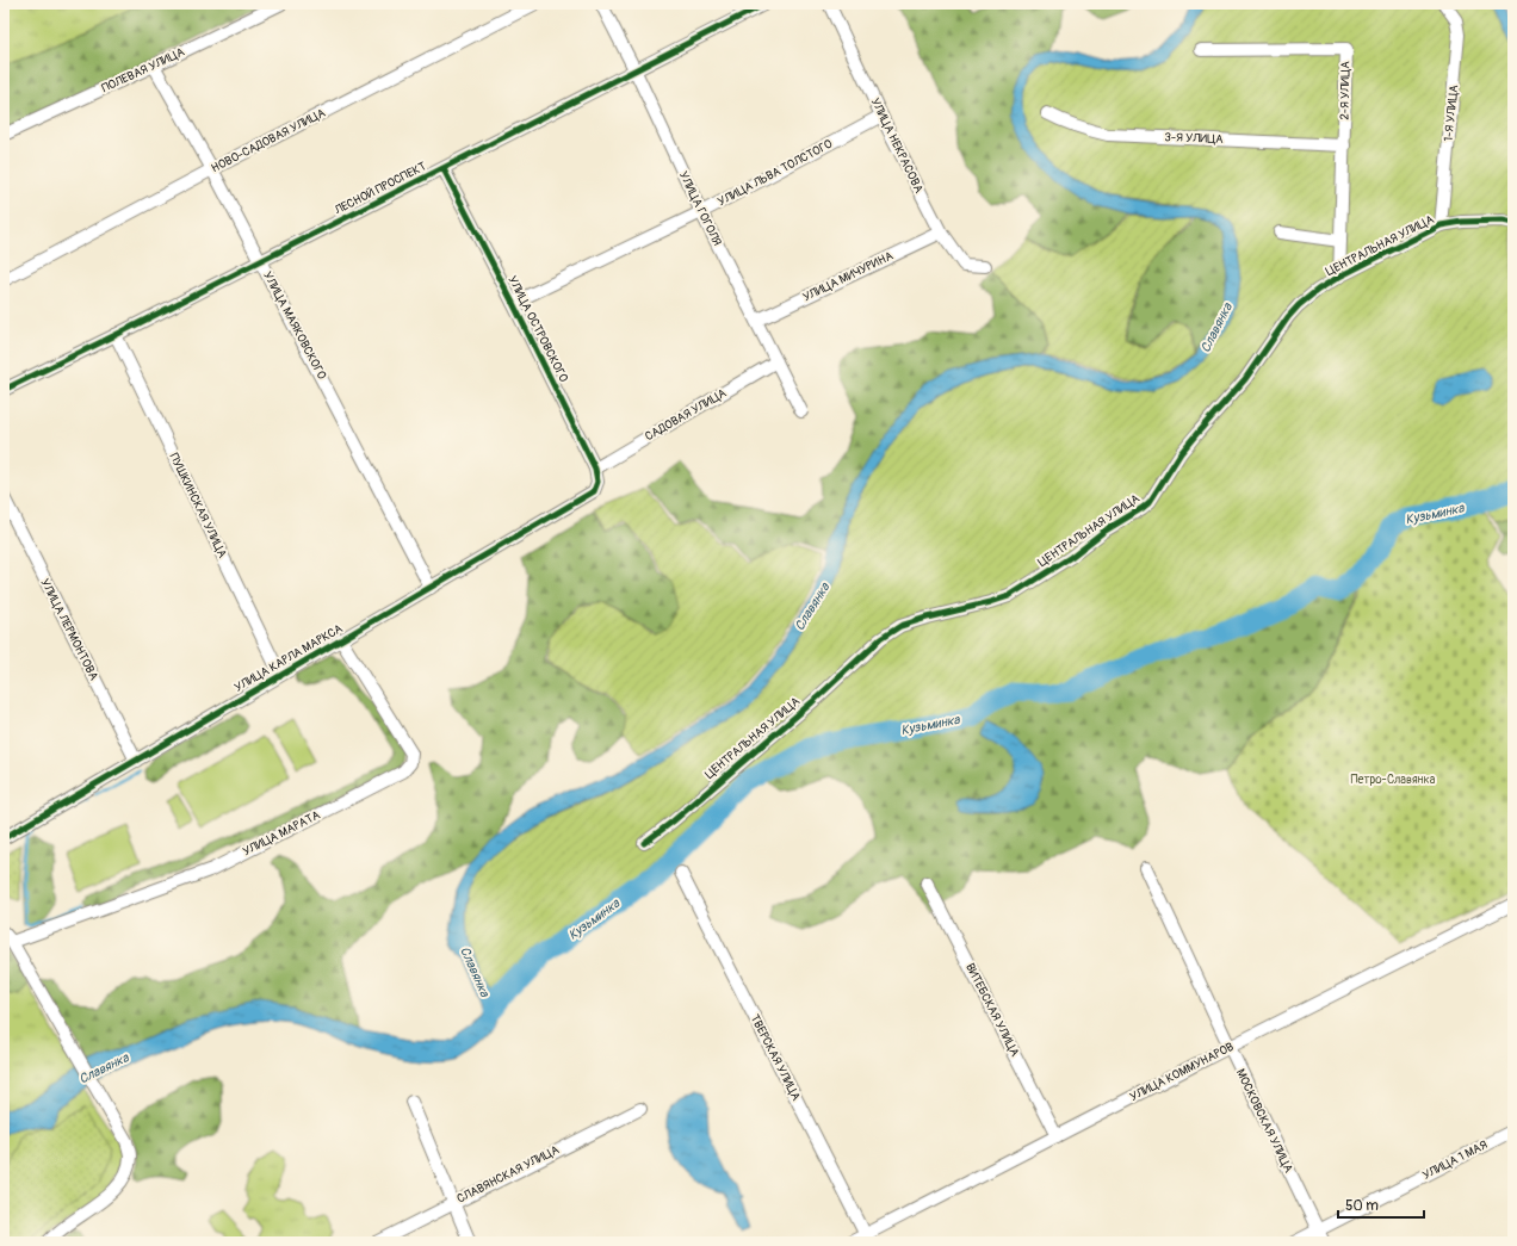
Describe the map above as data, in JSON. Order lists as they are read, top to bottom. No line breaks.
{"streets":{"street":["ПОЛЕВАЯ УЛИЦА","2-Я УЛИЦА","1-Я УЛИЦА","3-Я УЛИЦА","НОВО-САДОВАЯ УЛИЦА","УЛИЦА НЕКРАСОВА","УЛИЦА ЛЬВА ТОЛСТОГО","ЛЕСНОЙ ПРОСПЕКТ","УЛИЦА ГОГОЛЯ","ЦЕНТРАЛЬНАЯ УЛИЦА","УЛИЦА МИЧУРИНА","УЛИЦА МАЯКОВСКОГО","УЛИЦА ОСТРОВСКОГО","САДОВАЯ УЛИЦА","ПУШКИНСКАЯ УЛИЦА","УЛИЦА ЛЕРМОНТОВА","УЛИЦА КАРЛА МАРКСА","УЛИЦА МАРАТА","ВИТЕБСКАЯ УЛИЦА","ТВЕРСКАЯ УЛИЦА","УЛИЦА КОММУНАРОВ","МОСКОВСКАЯ УЛИЦА","УЛИЦА 1 МАЯ","СЛАВЯНСКАЯ УЛИЦА"]},"crossings":[["ПОЛЕВАЯ УЛИЦА","УЛИЦА МАЯКОВСКОГО"],["2-Я УЛИЦА","3-Я УЛИЦА"],["2-Я УЛИЦА","ЦЕНТРАЛЬНАЯ УЛИЦА"],["1-Я УЛИЦА","ЦЕНТРАЛЬНАЯ УЛИЦА"],["НОВО-САДОВАЯ УЛИЦА","УЛИЦА МАЯКОВСКОГО"],["УЛИЦА НЕКРАСОВА","УЛИЦА ЛЬВА ТОЛСТОГО"],["УЛИЦА НЕКРАСОВА","УЛИЦА МИЧУРИНА"],["УЛИЦА ЛЬВА ТОЛСТОГО","УЛИЦА ГОГОЛЯ"],["УЛИЦА ЛЬВА ТОЛСТОГО","УЛИЦА ОСТРОВСКОГО"],["ЛЕСНОЙ ПРОСПЕКТ","УЛИЦА ГОГОЛЯ"],["ЛЕСНОЙ ПРОСПЕКТ","УЛИЦА МАЯКОВСКОГО"],["ЛЕСНОЙ ПРОСПЕКТ","УЛИЦА ОСТРОВСКОГО"],["ЛЕСНОЙ ПРОСПЕКТ","ПУШКИНСКАЯ УЛИЦА"],["УЛИЦА ГОГОЛЯ","УЛИЦА МИЧУРИНА"],["УЛИЦА ГОГОЛЯ","САДОВАЯ УЛИЦА"],["УЛИЦА МАЯКОВСКОГО","УЛИЦА КАРЛА МАРКСА"],["УЛИЦА ОСТРОВСКОГО","САДОВАЯ УЛИЦА"],["УЛИЦА ОСТРОВСКОГО","УЛИЦА КАРЛА МАРКСА"],["ПУШКИНСКАЯ УЛИЦА","УЛИЦА КАРЛА МАРКСА"],["УЛИЦА ЛЕРМОНТОВА","УЛИЦА КАРЛА МАРКСА"],["УЛИЦА КАРЛА МАРКСА","УЛИЦА МАРАТА"],["ВИТЕБСКАЯ УЛИЦА","УЛИЦА КОММУНАРОВ"],["ТВЕРСКАЯ УЛИЦА","УЛИЦА КОММУНАРОВ"],["УЛИЦА КОММУНАРОВ","МОСКОВСКАЯ УЛИЦА"],["МОСКОВСКАЯ УЛИЦА","УЛИЦА 1 МАЯ"]],"water":["Славянка","Кузьминка"],"parks":["Петро-Славянка"],"scale_bar":"50 m"}
